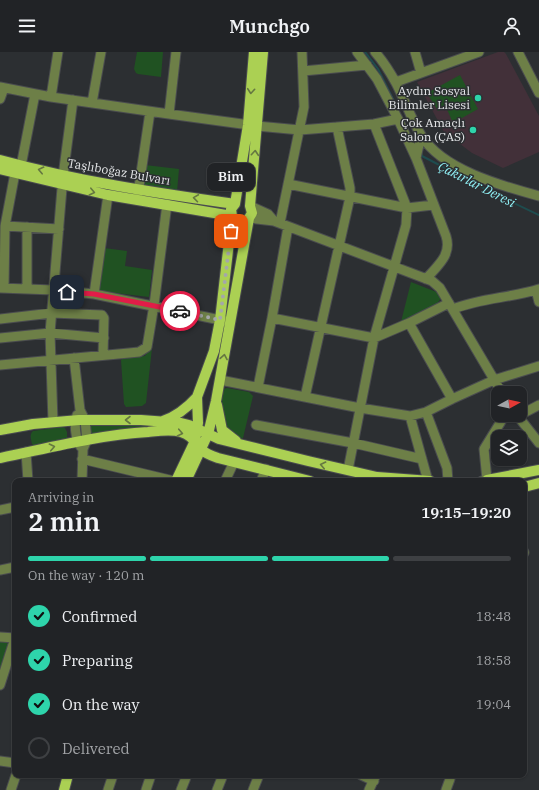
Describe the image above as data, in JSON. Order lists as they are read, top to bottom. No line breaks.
{"streets":{"main road":["Taşlıboğaz Bulvarı"]},"water":["Çakırlar Deresi"],"places":["Aydın Sosyal Bilimler Lisesi","Çok Amaçlı Salon (ÇAS)","Bim"],"north":"right","page":{"header":"Munchgo","bubble":"Bim","heading":["2 min","Arriving in","19:15–19:20"],"bar":"On the way · 120 m","list":[["Confirmed","18:48"],["Preparing","18:58"],["On the way","19:04"],"Delivered"]}}
